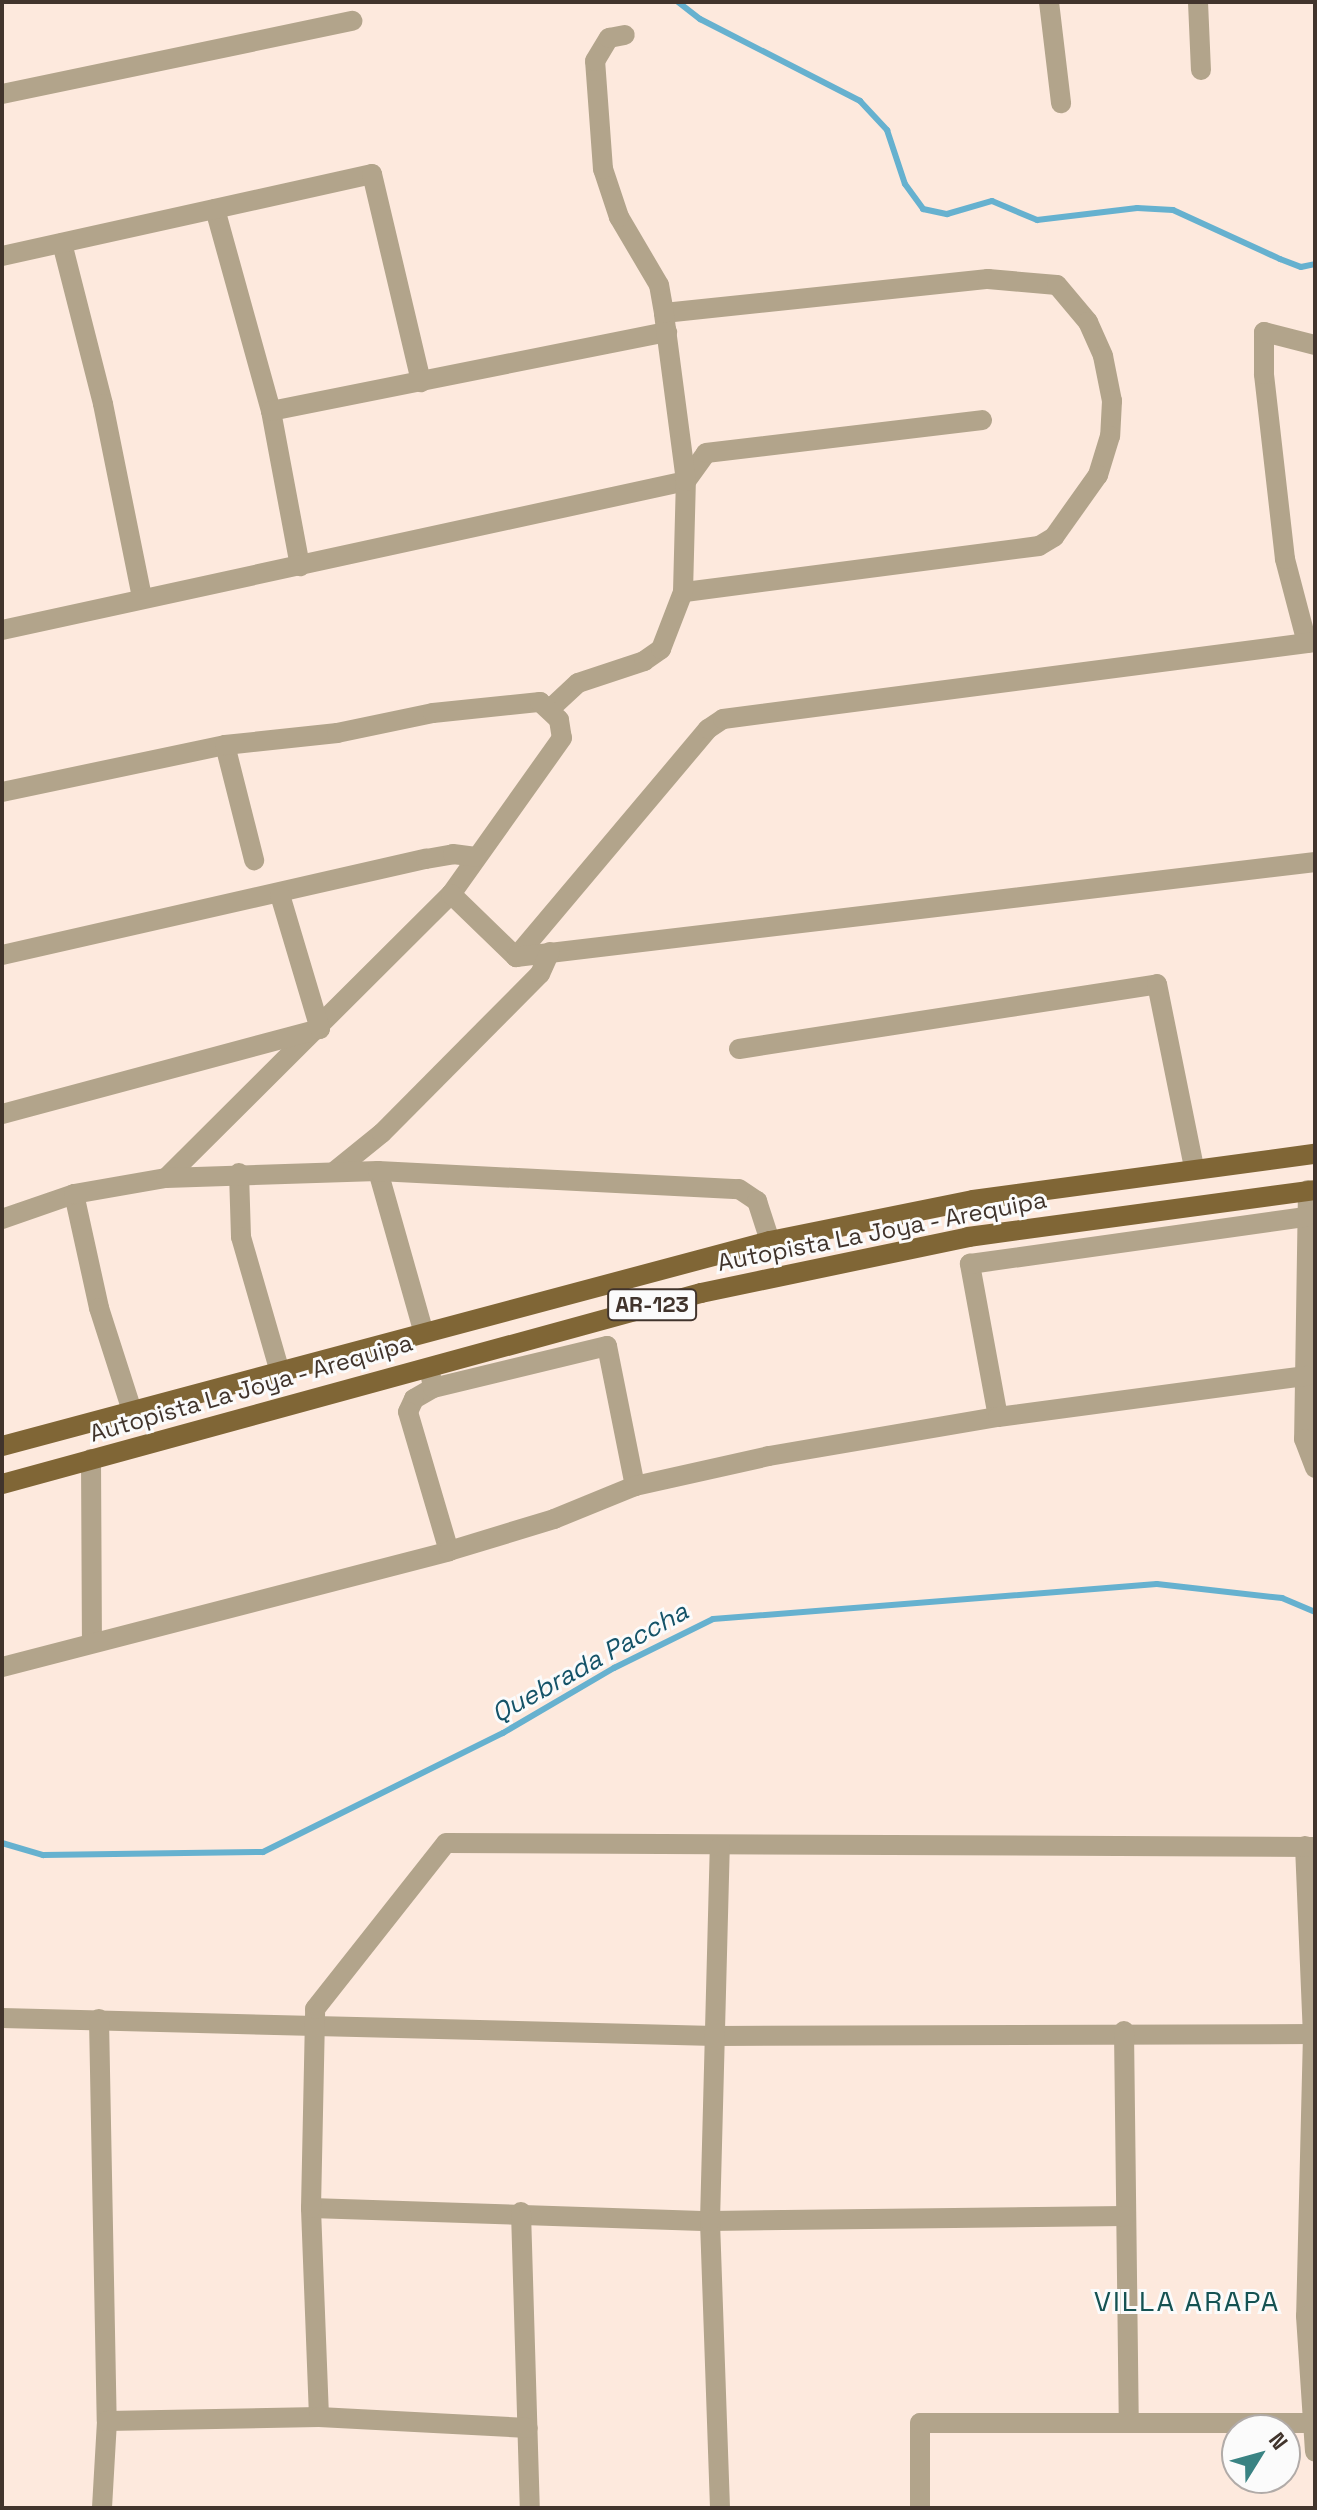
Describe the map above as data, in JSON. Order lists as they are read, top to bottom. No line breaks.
{"streets":{"main road":["Autopista La Joya - Arequipa","AR-123"]},"districts":["VILLA ARAPA"],"water":["Quebrada Paccha"],"north":"top right"}
